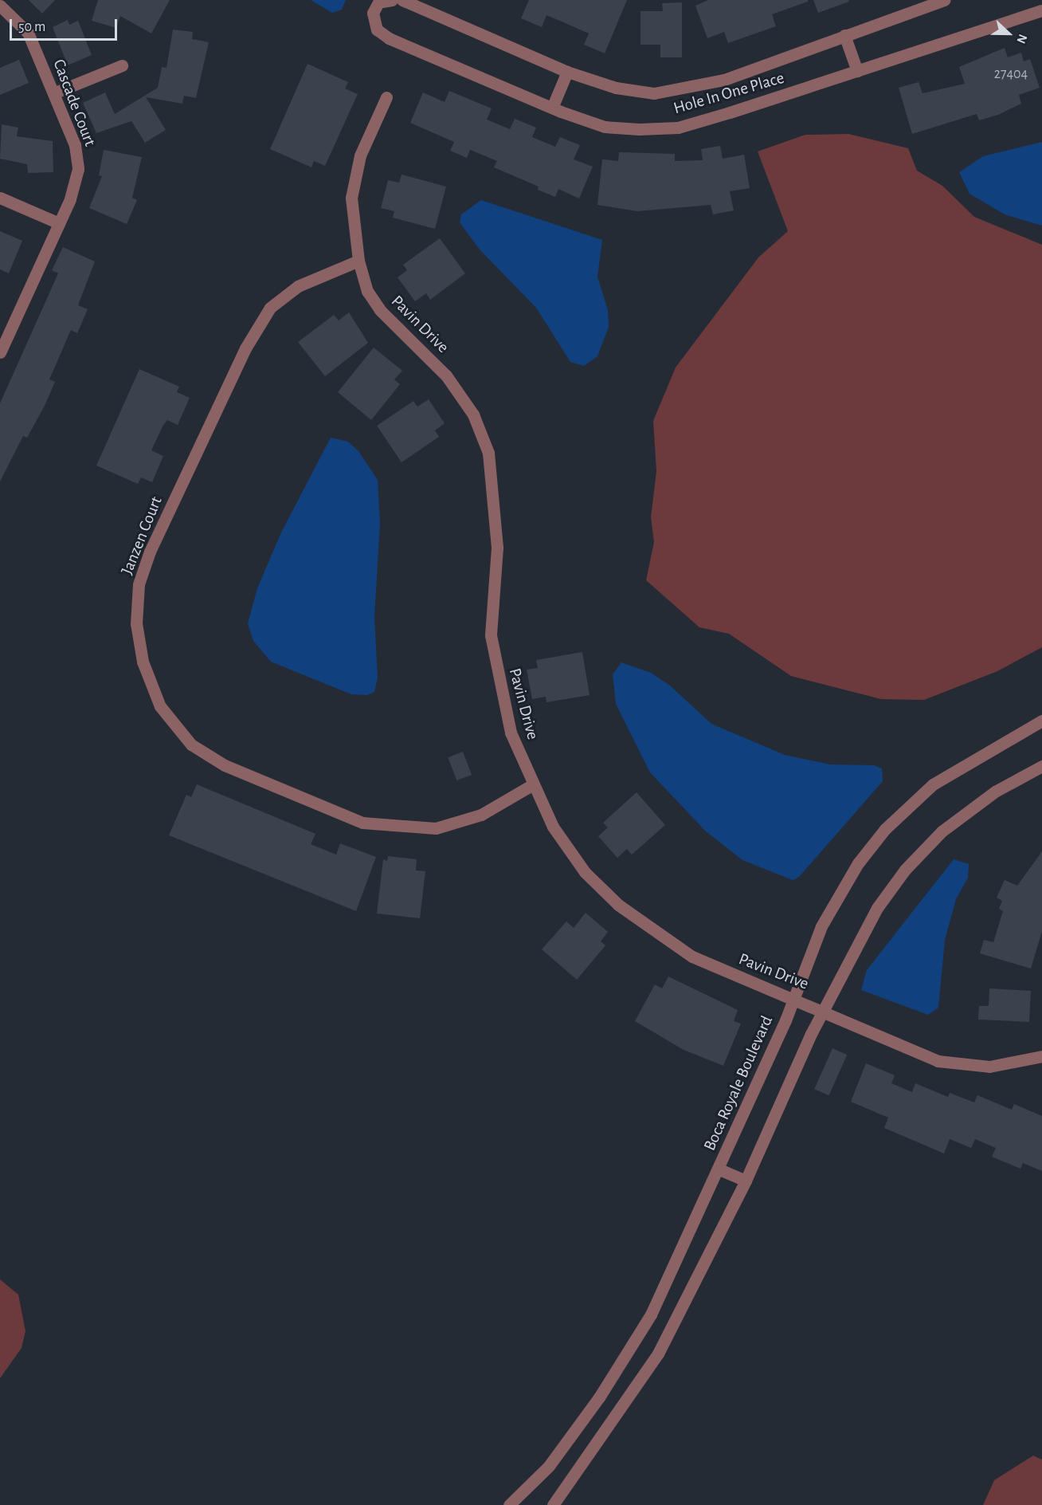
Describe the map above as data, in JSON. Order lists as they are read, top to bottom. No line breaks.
{"streets":{"street":["Hole In One Place","Cascade Court","Pavin Drive","Janzen Court","Boca Royale Boulevard"]},"crossings":[["Pavin Drive","Janzen Court"],["Pavin Drive","Boca Royale Boulevard"]],"house_numbers":["27404"],"scale_bar":"50 m","north":"right"}
